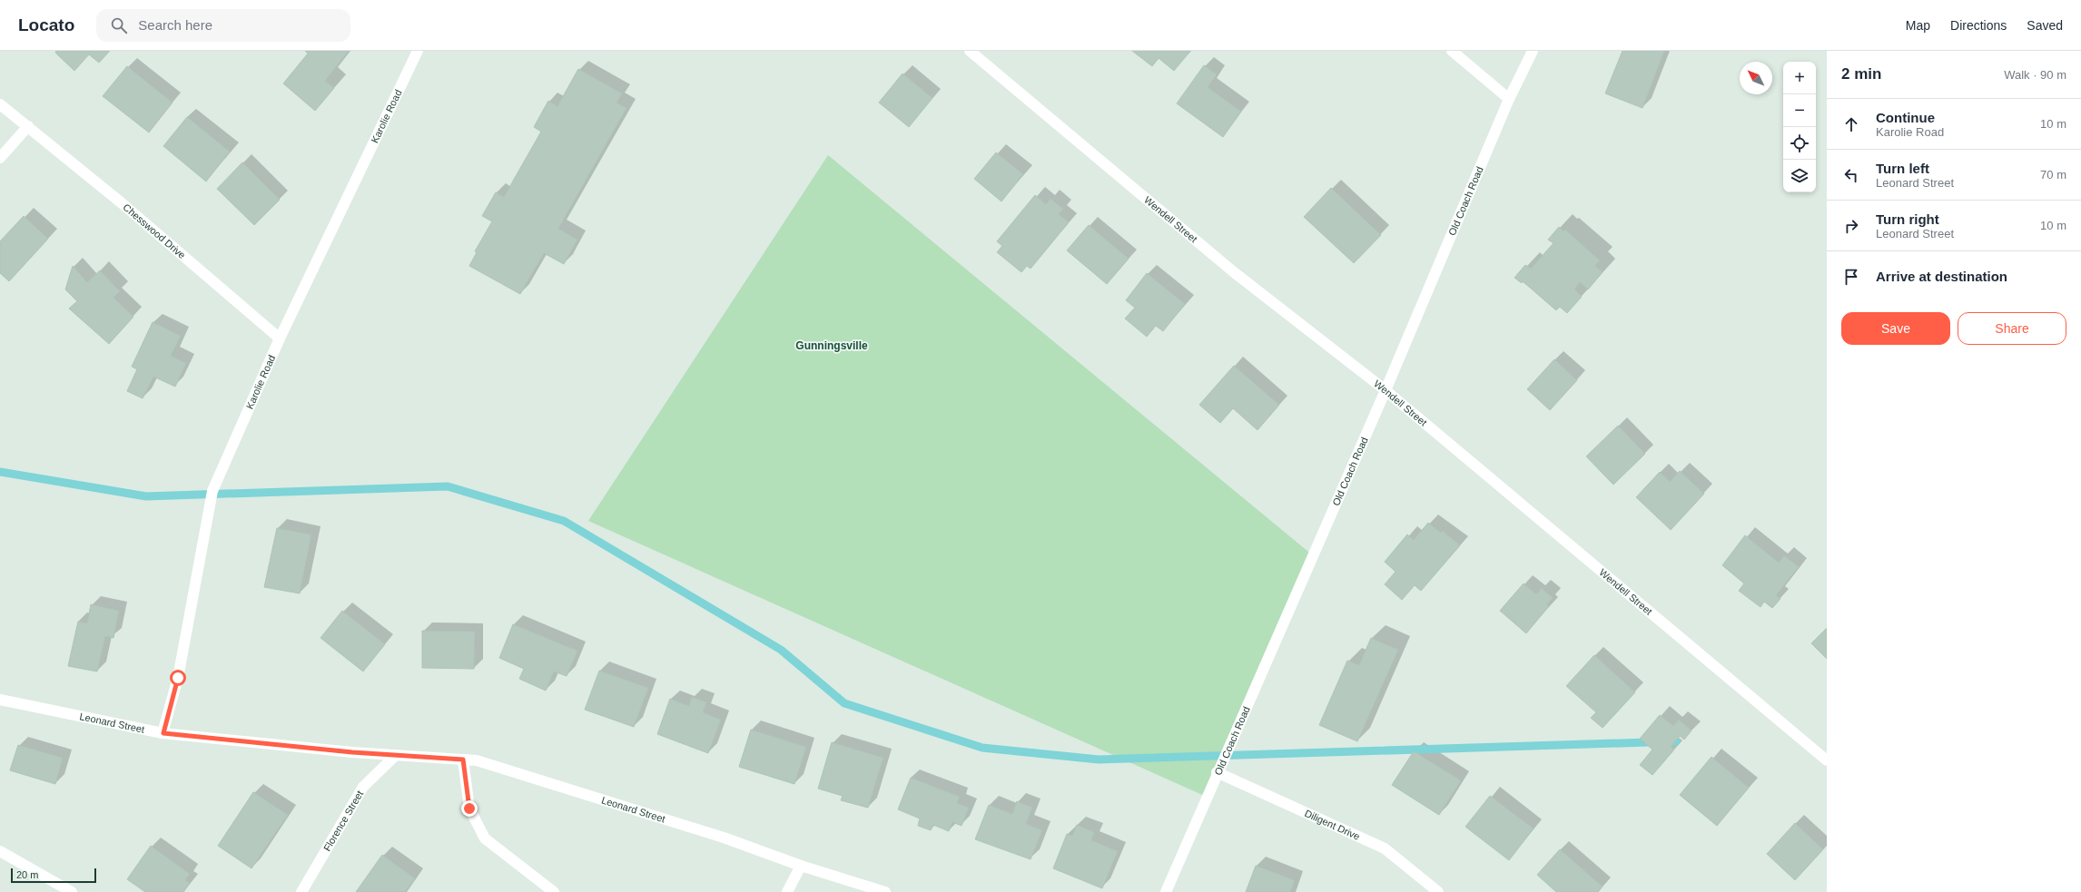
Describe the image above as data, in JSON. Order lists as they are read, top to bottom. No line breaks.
{"streets":{"street":["Karolie Road","Old Coach Road","Wendell Street","Chesswood Drive","Leonard Street","Florence Street","Diligent Drive"]},"crossings":[["Karolie Road","Chesswood Drive"],["Karolie Road","Leonard Street"],["Old Coach Road","Wendell Street"],["Old Coach Road","Diligent Drive"],["Leonard Street","Florence Street"]],"districts":["Gunningsville"],"scale_bar":"20 m","north":"top left","page":{"header":"Locato","search":"Search here","nav":["Map","Directions","Saved"],"heading":["2 min","Walk · 90 m"],"map_buttons":["+","−"],"list":[["Continue","Karolie Road","10 m"],["Turn left","Leonard Street","70 m"],["Turn right","Leonard Street","10 m"],"Arrive at destination"],"buttons":["Save","Share"],"scale":"20 m"}}
